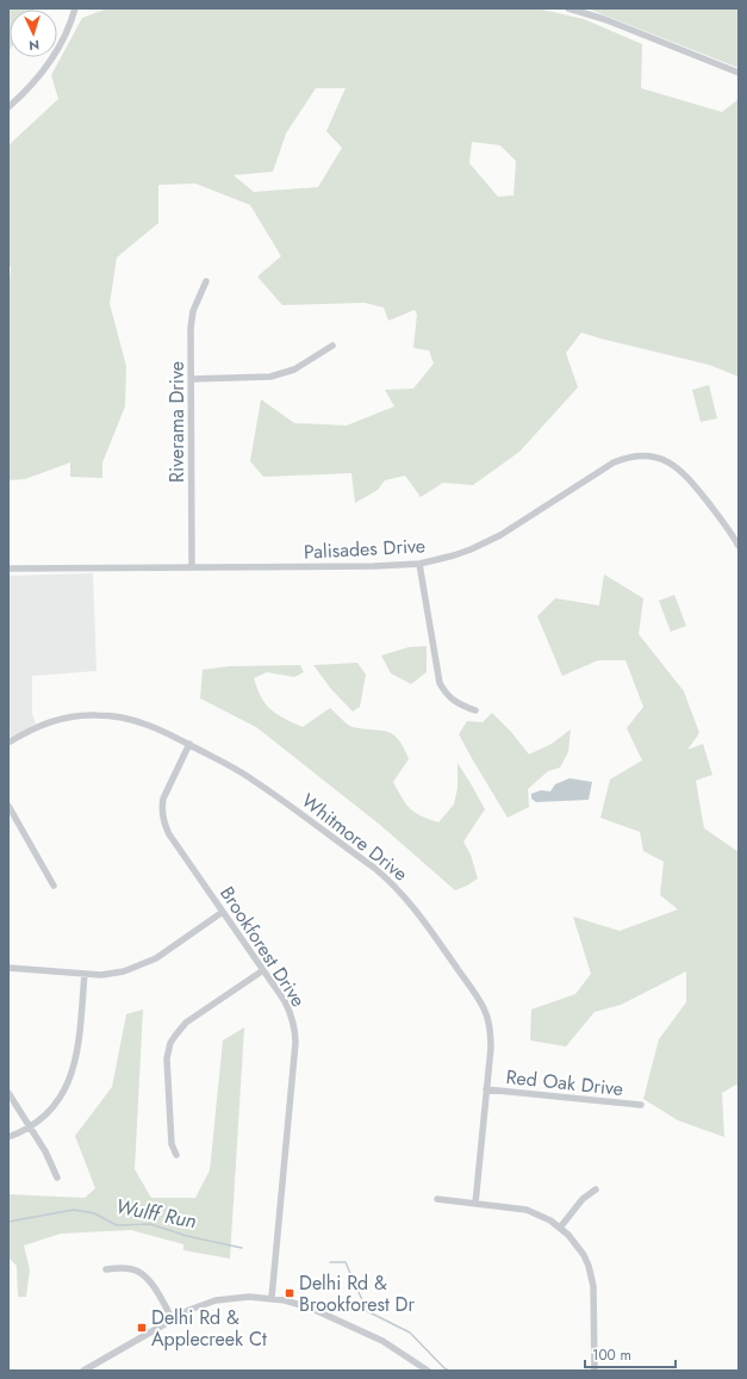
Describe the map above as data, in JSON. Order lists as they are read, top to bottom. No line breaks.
{"streets":{"street":["Riverama Drive","Palisades Drive","Whitmore Drive","Brookforest Drive","Red Oak Drive"]},"crossings":[["Riverama Drive","Palisades Drive"],["Whitmore Drive","Brookforest Drive"],["Whitmore Drive","Red Oak Drive"]],"water":["Wulff Run"],"places":{"transit":["Delhi Rd & Brookforest Dr","Delhi Rd & Applecreek Ct"]},"scale_bar":"100 m","north":"bottom"}
